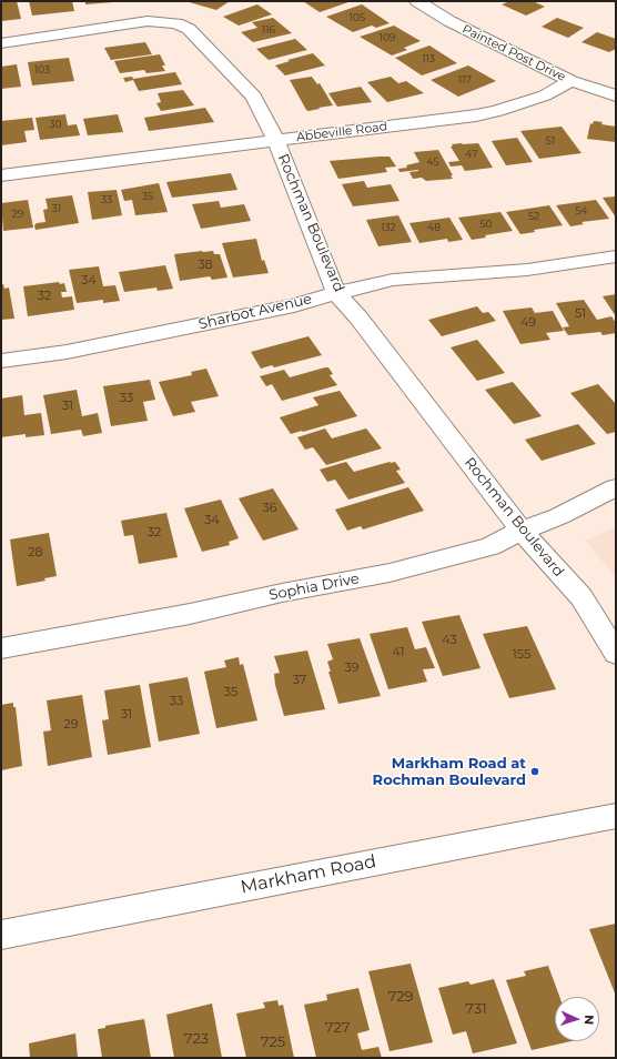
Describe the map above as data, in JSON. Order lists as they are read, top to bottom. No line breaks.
{"streets":{"street":["Painted Post Drive","Abbeville Road","Rochman Boulevard","Sharbot Avenue","Sophia Drive","Markham Road"]},"crossings":[["Painted Post Drive","Abbeville Road"],["Abbeville Road","Rochman Boulevard"],["Rochman Boulevard","Sharbot Avenue"],["Rochman Boulevard","Sophia Drive"]],"places":["Markham Road at Rochman Boulevard"],"house_numbers":["105","116","109","113","103","117","30","51","47","45","35","33","31","54","29","52","50","132","48","38","34","32","51","49","33","31","36","34","32","28","43","41","155","39","37","35","33","31","29","729","731","727","723","725"],"north":"right"}
